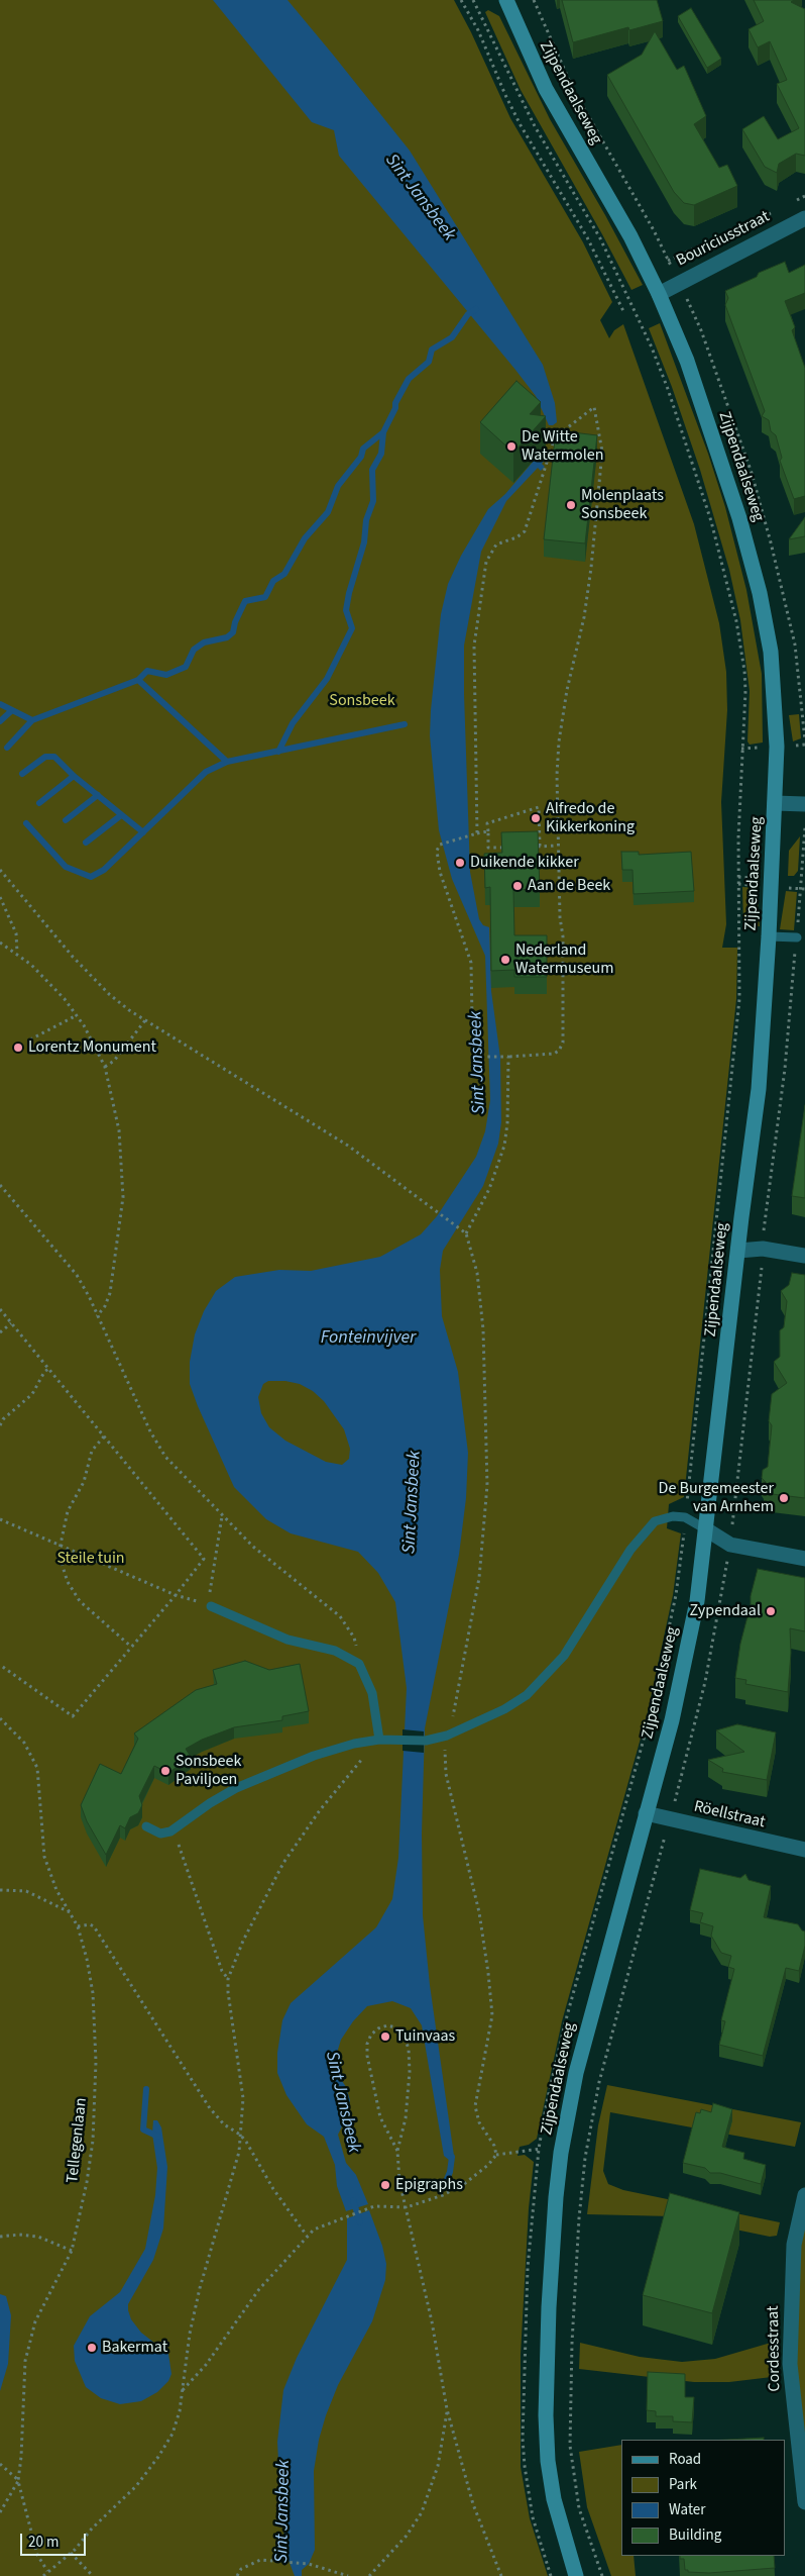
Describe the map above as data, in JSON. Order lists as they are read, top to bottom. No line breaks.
{"streets":{"main road":["Zijpendaalseweg"],"street":["Bouriciusstraat","Röellstraat","Cordesstraat"],"path":["Tellegenlaan"]},"crossings":[["Zijpendaalseweg","Bouriciusstraat"],["Zijpendaalseweg","Röellstraat"]],"water":["Sint Jansbeek","Fonteinvijver"],"parks":["Sonsbeek","Steile tuin"],"places":["De Witte Watermolen","Molenplaats Sonsbeek","Alfredo de Kikkerkoning","Duikende kikker","Aan de Beek","Nederland Watermuseum","Lorentz Monument","De Burgemeester van Arnhem","Zypendaal","Sonsbeek Paviljoen","Tuinvaas","Epigraphs","Bakermat"],"legend":["Road","Park","Water","Building"],"scale_bar":"20 m"}
